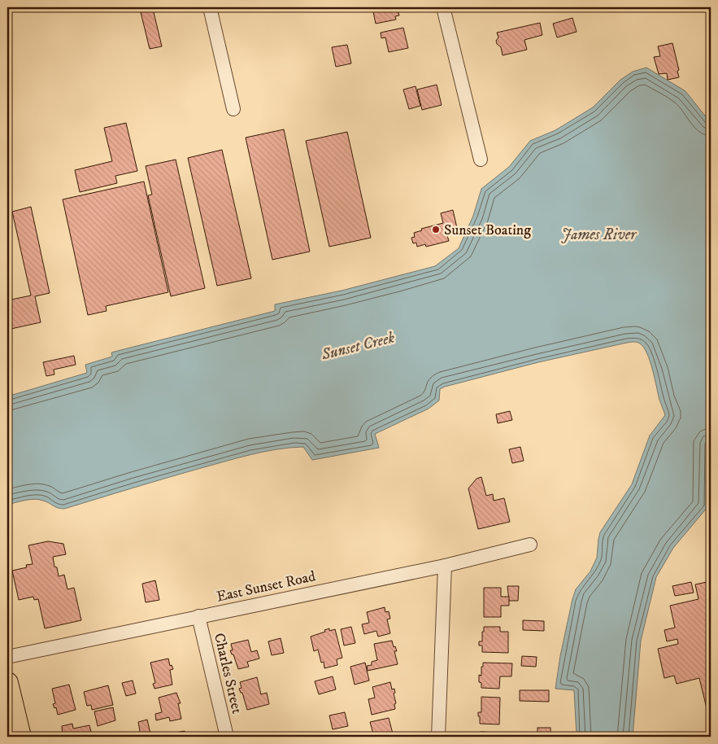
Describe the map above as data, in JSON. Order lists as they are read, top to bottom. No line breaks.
{"streets":{"street":["East Sunset Road","Charles Street"]},"crossings":[["East Sunset Road","Charles Street"]],"water":["James River","Sunset Creek"],"places":["Sunset Boating"]}
